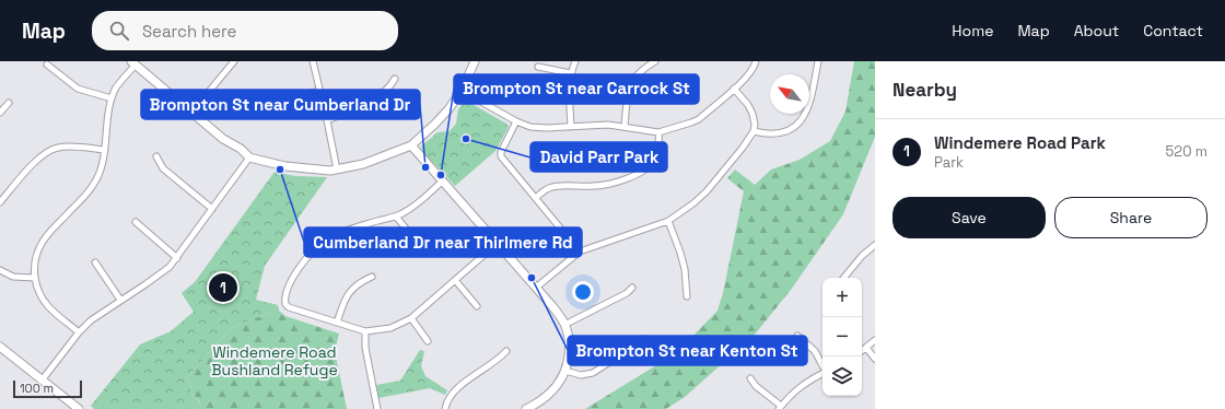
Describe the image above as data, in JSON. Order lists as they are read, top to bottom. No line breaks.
{"parks":["Windemere Road Bushland Refuge"],"places":["David Parr Park","Brompton St near Cumberland Dr","Cumberland Dr near Thirlmere Rd","Brompton St near Carrock St","Brompton St near Kenton St"],"scale_bar":"100 m","north":"top left","page":{"header":"Map","search":"Search here","nav":["Home","Map","About","Contact"],"heading":"Nearby","list":[{"mark":"1","name":"Windemere Road Park","note":"Park","value":"520 m"}],"buttons":["Save","Share"],"pins":"1","map_buttons":["+","−"],"scale":"100 m"}}
